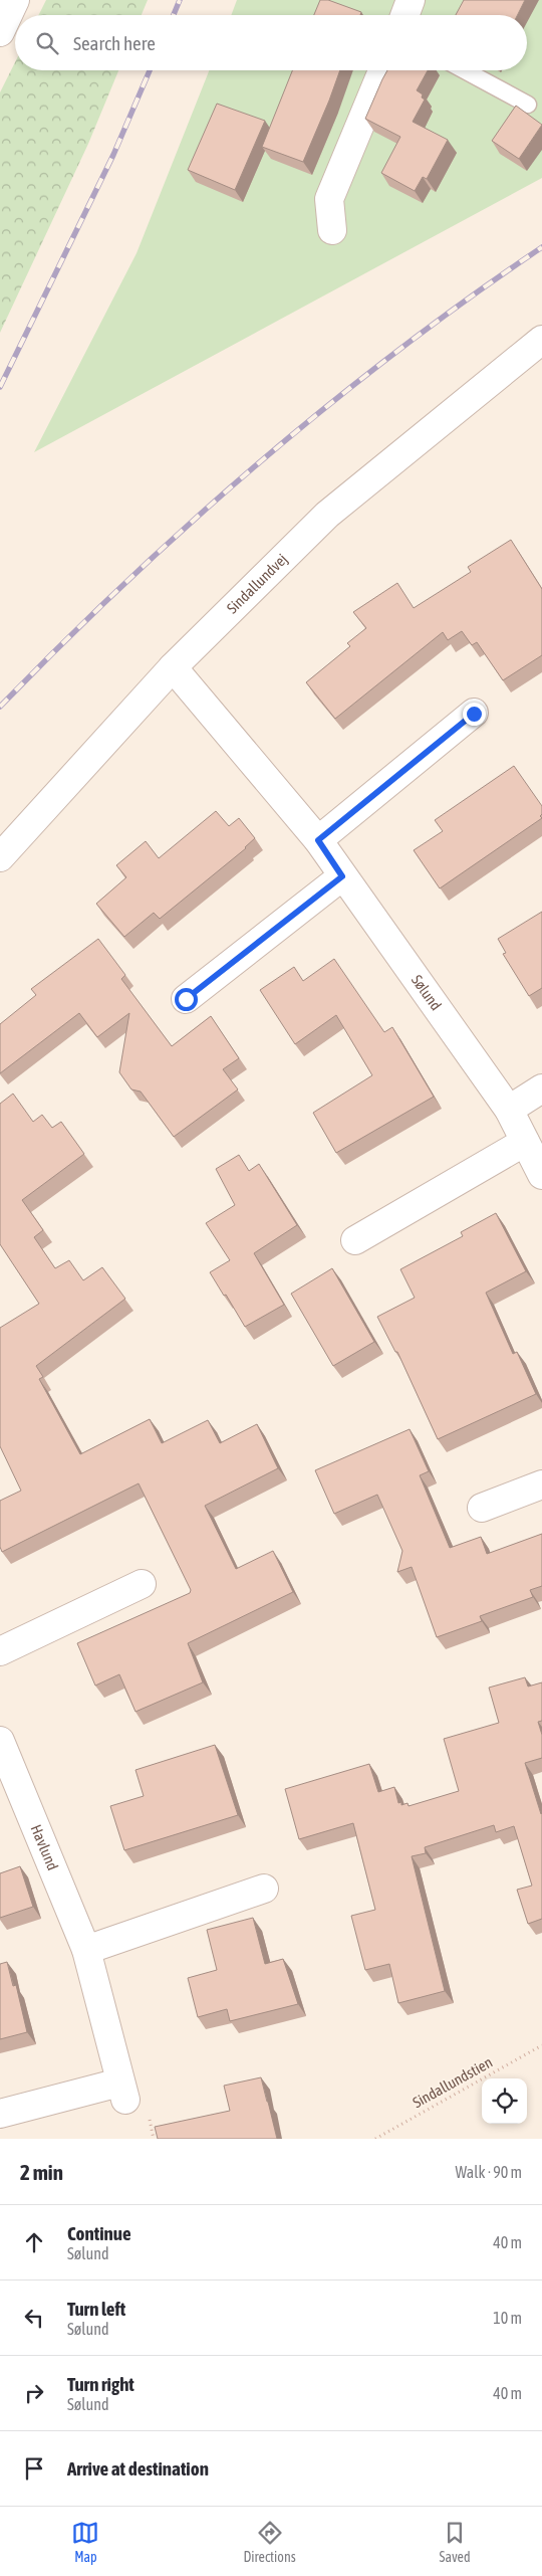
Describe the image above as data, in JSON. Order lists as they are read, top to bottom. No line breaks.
{"streets":{"street":["Sindallundvej","Sølund","Havlund"],"path":["Sindallundstien"]},"crossings":[["Sindallundvej","Sølund"]],"page":{"search":"Search here","heading":["2 min","Walk · 90 m"],"list":[["Continue","Sølund","40 m"],["Turn left","Sølund","10 m"],["Turn right","Sølund","40 m"],"Arrive at destination"],"nav":["Map","Directions","Saved"]}}
